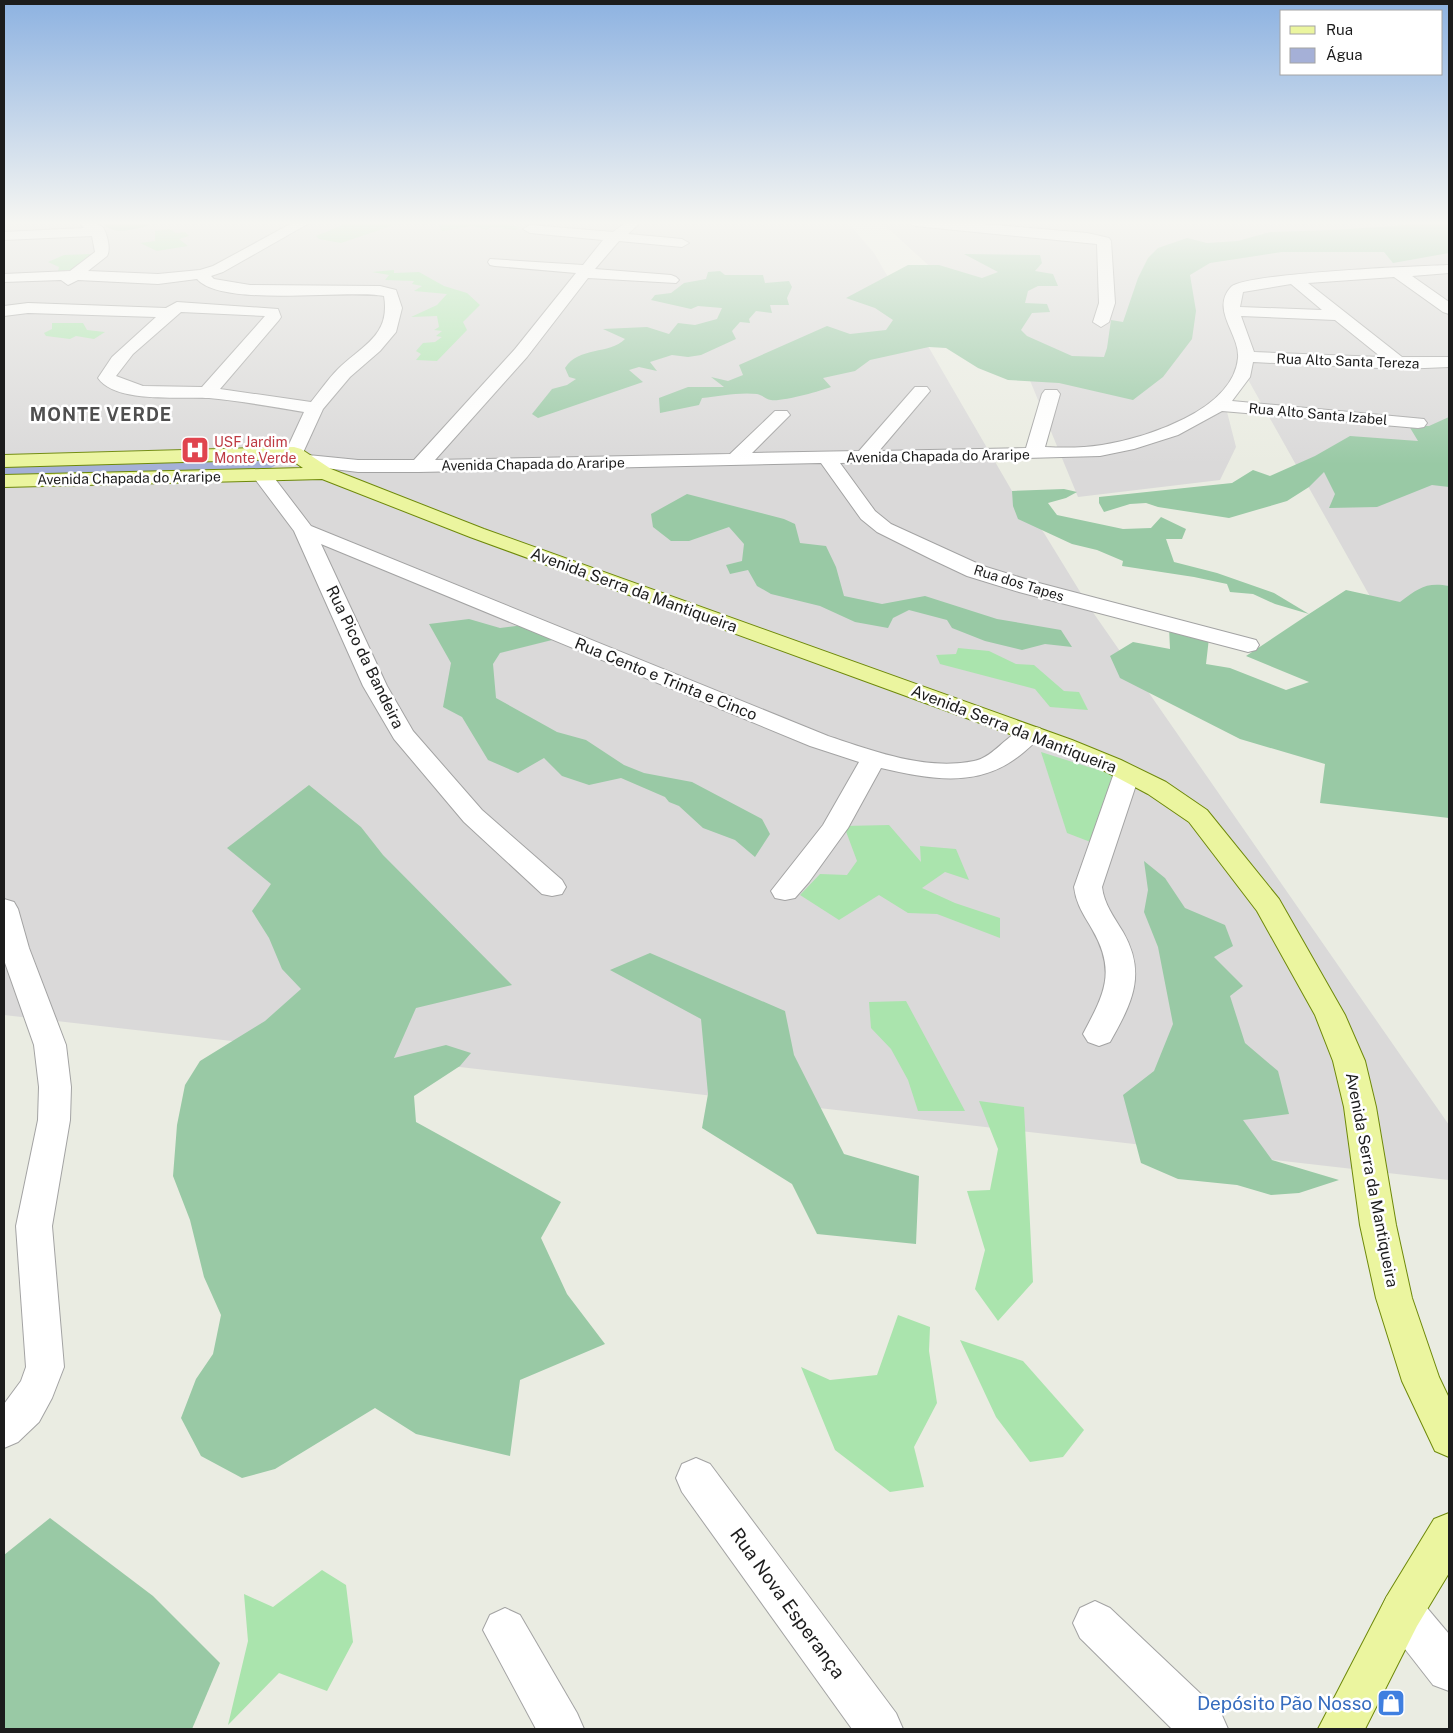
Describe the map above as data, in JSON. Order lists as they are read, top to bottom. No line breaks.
{"streets":{"main road":["Avenida Chapada do Araripe","Avenida Serra da Mantiqueira"],"street":["Rua Alto Santa Tereza","Rua Alto Santa Izabel","Rua dos Tapes","Rua Pico da Bandeira","Rua Cento e Trinta e Cinco","Rua Nova Esperança"]},"crossings":[["Rua Alto Santa Tereza","Avenida Chapada do Araripe"],["Rua Alto Santa Izabel","Avenida Chapada do Araripe"],["Avenida Chapada do Araripe","Rua dos Tapes"],["Avenida Chapada do Araripe","Avenida Serra da Mantiqueira"],["Avenida Chapada do Araripe","Rua Pico da Bandeira"],["Avenida Serra da Mantiqueira","Rua Cento e Trinta e Cinco"],["Rua Pico da Bandeira","Rua Cento e Trinta e Cinco"]],"districts":["MONTE VERDE"],"places":{"hospital":["USF Jardim Monte Verde"],"shop":["Depósito Pão Nosso"]},"legend":["Rua","Água"]}
